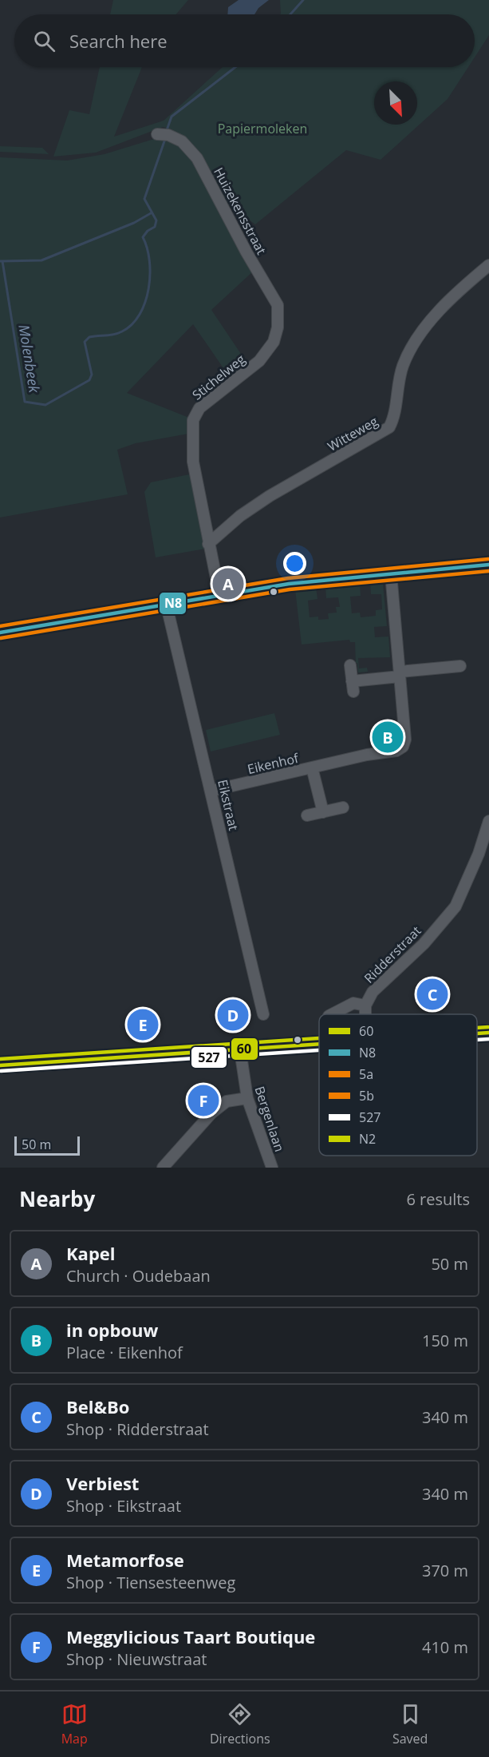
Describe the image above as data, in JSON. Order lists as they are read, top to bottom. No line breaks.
{"streets":{"street":["Huizekensstraat","Stichelweg","Witteweg","Eikenhof","Eikstraat","Ridderstraat","Bergenlaan"]},"crossings":[["Huizekensstraat","Stichelweg"],["Stichelweg","Witteweg"],["Eikenhof","Eikstraat"]],"water":["Molenbeek"],"parks":["Papiermoleken"],"lines":["transit line 5b","transit line N8","transit line 5a","transit line N2","transit line 60","transit line 527"],"legend":["60","N8","5a","5b","527","N2"],"scale_bar":"50 m","north":"bottom right","page":{"search":"Search here","pins":["A","B","C","D","E","F"],"scale":"50 m","heading":["Nearby","6 results"],"list":[{"mark":"A","name":"Kapel","note":"Church · Oudebaan","value":"50 m"},{"mark":"B","name":"in opbouw","note":"Place · Eikenhof","value":"150 m"},{"mark":"C","name":"Bel&Bo","note":"Shop · Ridderstraat","value":"340 m"},{"mark":"D","name":"Verbiest","note":"Shop · Eikstraat","value":"340 m"},{"mark":"E","name":"Metamorfose","note":"Shop · Tiensesteenweg","value":"370 m"},{"mark":"F","name":"Meggylicious Taart Boutique","note":"Shop · Nieuwstraat","value":"410 m"}],"nav":["Map","Directions","Saved"]}}
